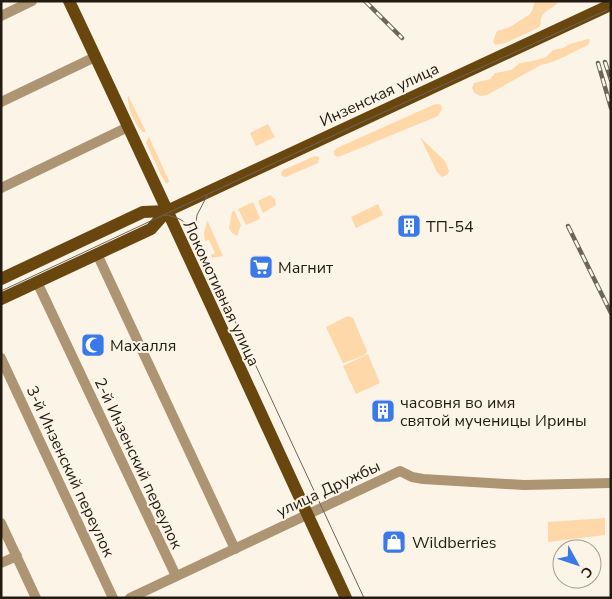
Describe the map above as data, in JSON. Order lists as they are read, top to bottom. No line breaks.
{"streets":{"main road":["Инзенская улица","Локомотивная улица"],"street":["2-й Инзенский переулок","3-й Инзенский переулок","улица Дружбы"]},"crossings":[["Инзенская улица","Локомотивная улица"],["Инзенская улица","2-й Инзенский переулок"],["Локомотивная улица","улица Дружбы"],["2-й Инзенский переулок","улица Дружбы"]],"places":{"building":["ТП-54","часовня во имя святой мученицы Ирины"],"supermarket":["Магнит"],"mosque":["Махалля"],"shop":["Wildberries"]},"north":"bottom right"}
